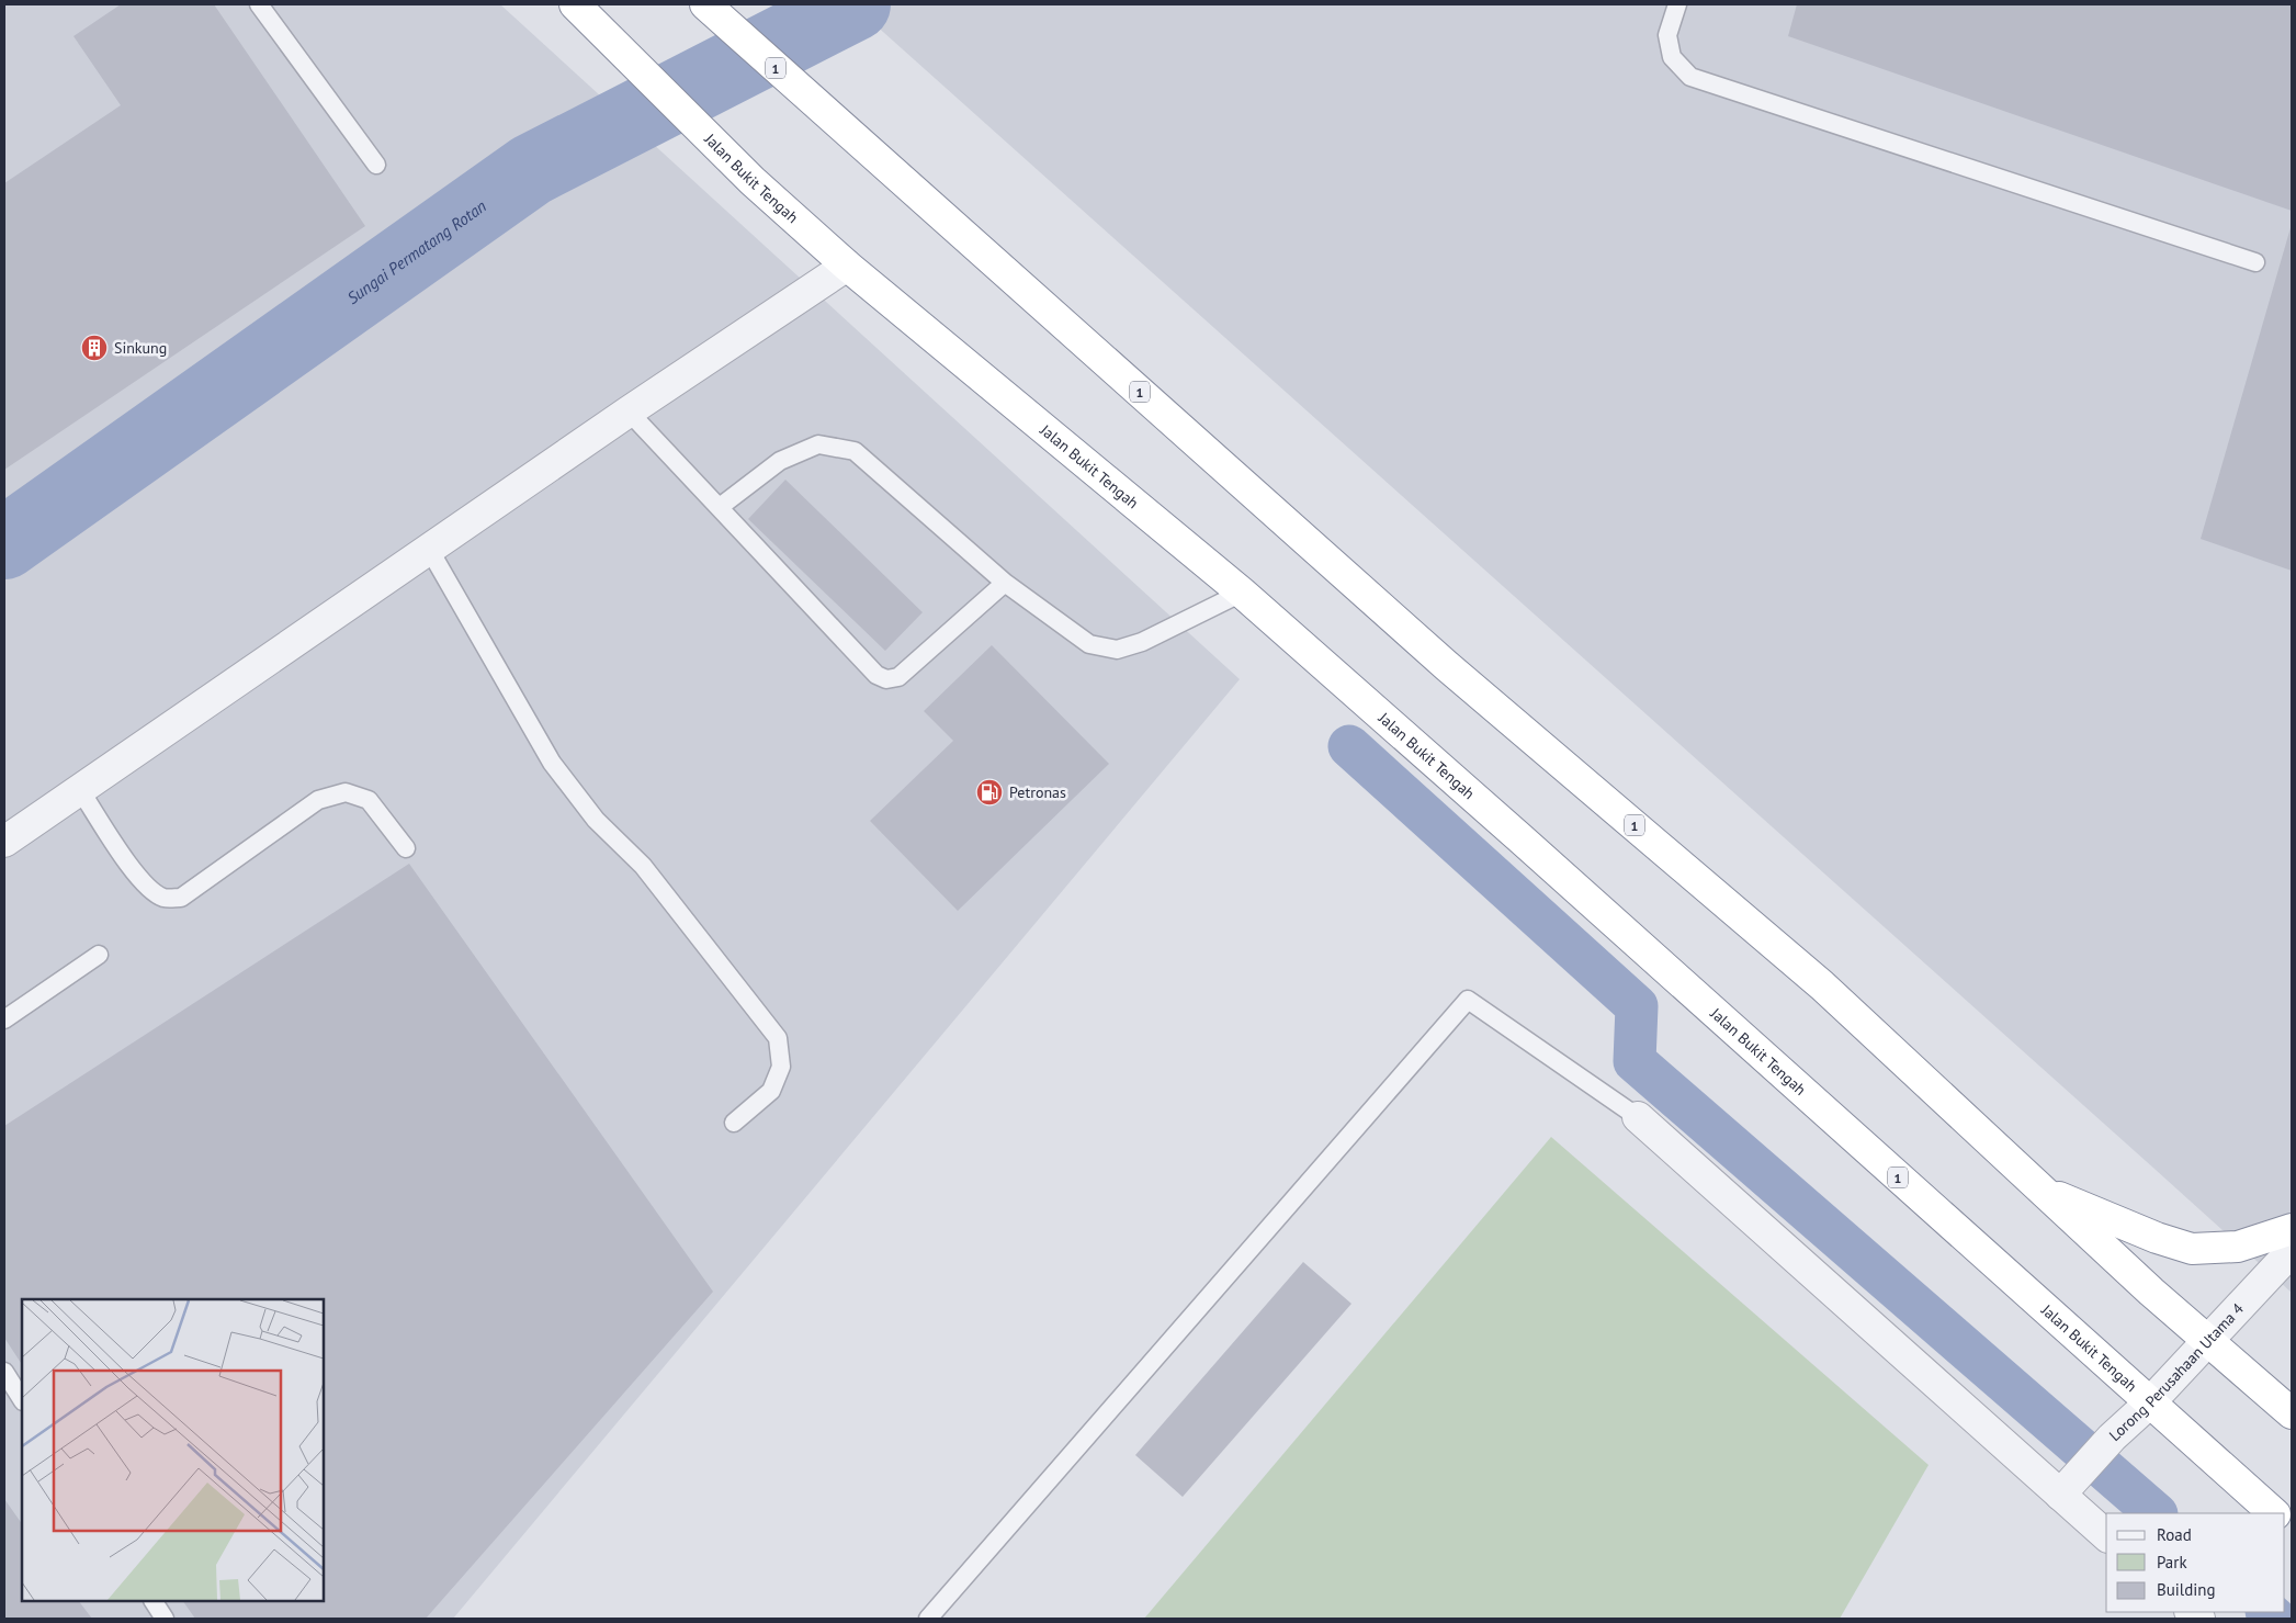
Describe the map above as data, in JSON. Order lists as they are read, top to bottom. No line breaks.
{"streets":{"highway":["1","Jalan Bukit Tengah"],"street":["Lorong Perusahaan Utama 4"]},"crossings":[["1","Lorong Perusahaan Utama 4"],["Jalan Bukit Tengah","Lorong Perusahaan Utama 4"]],"water":["Sungai Permatang Rotan"],"places":{"building":["Sinkung"],"fuel station":["Petronas"]},"legend":["Road","Park","Building"]}
